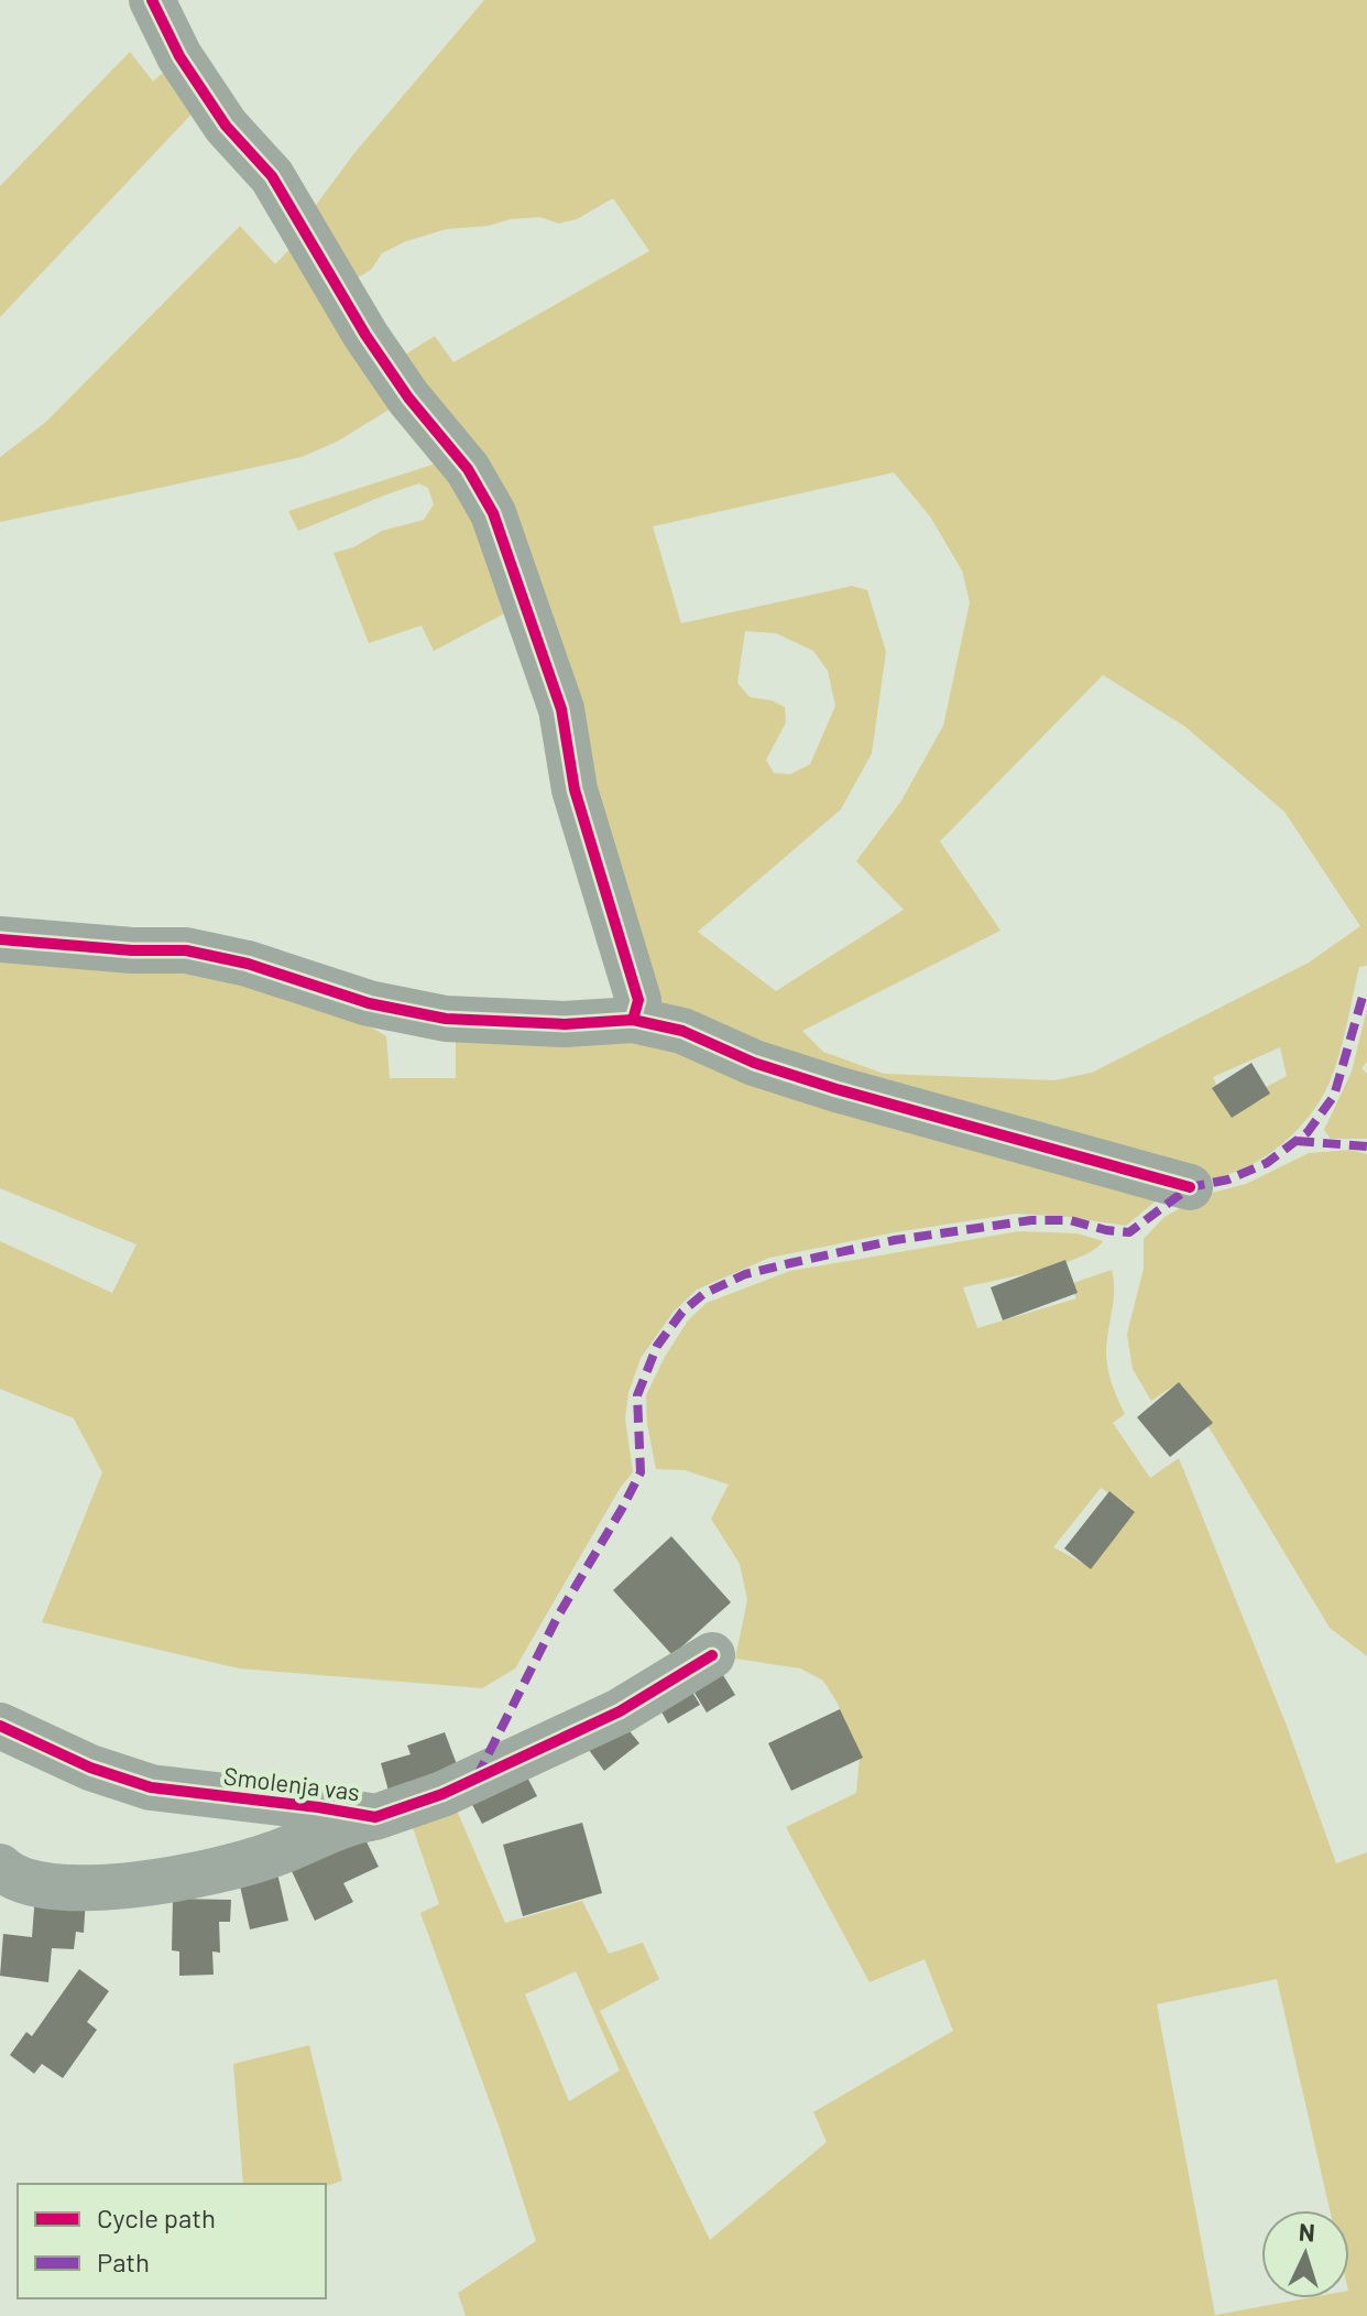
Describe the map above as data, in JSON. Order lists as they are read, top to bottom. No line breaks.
{"streets":{"street":["Smolenja vas"]},"legend":["Cycle path","Path"],"north":"top"}
